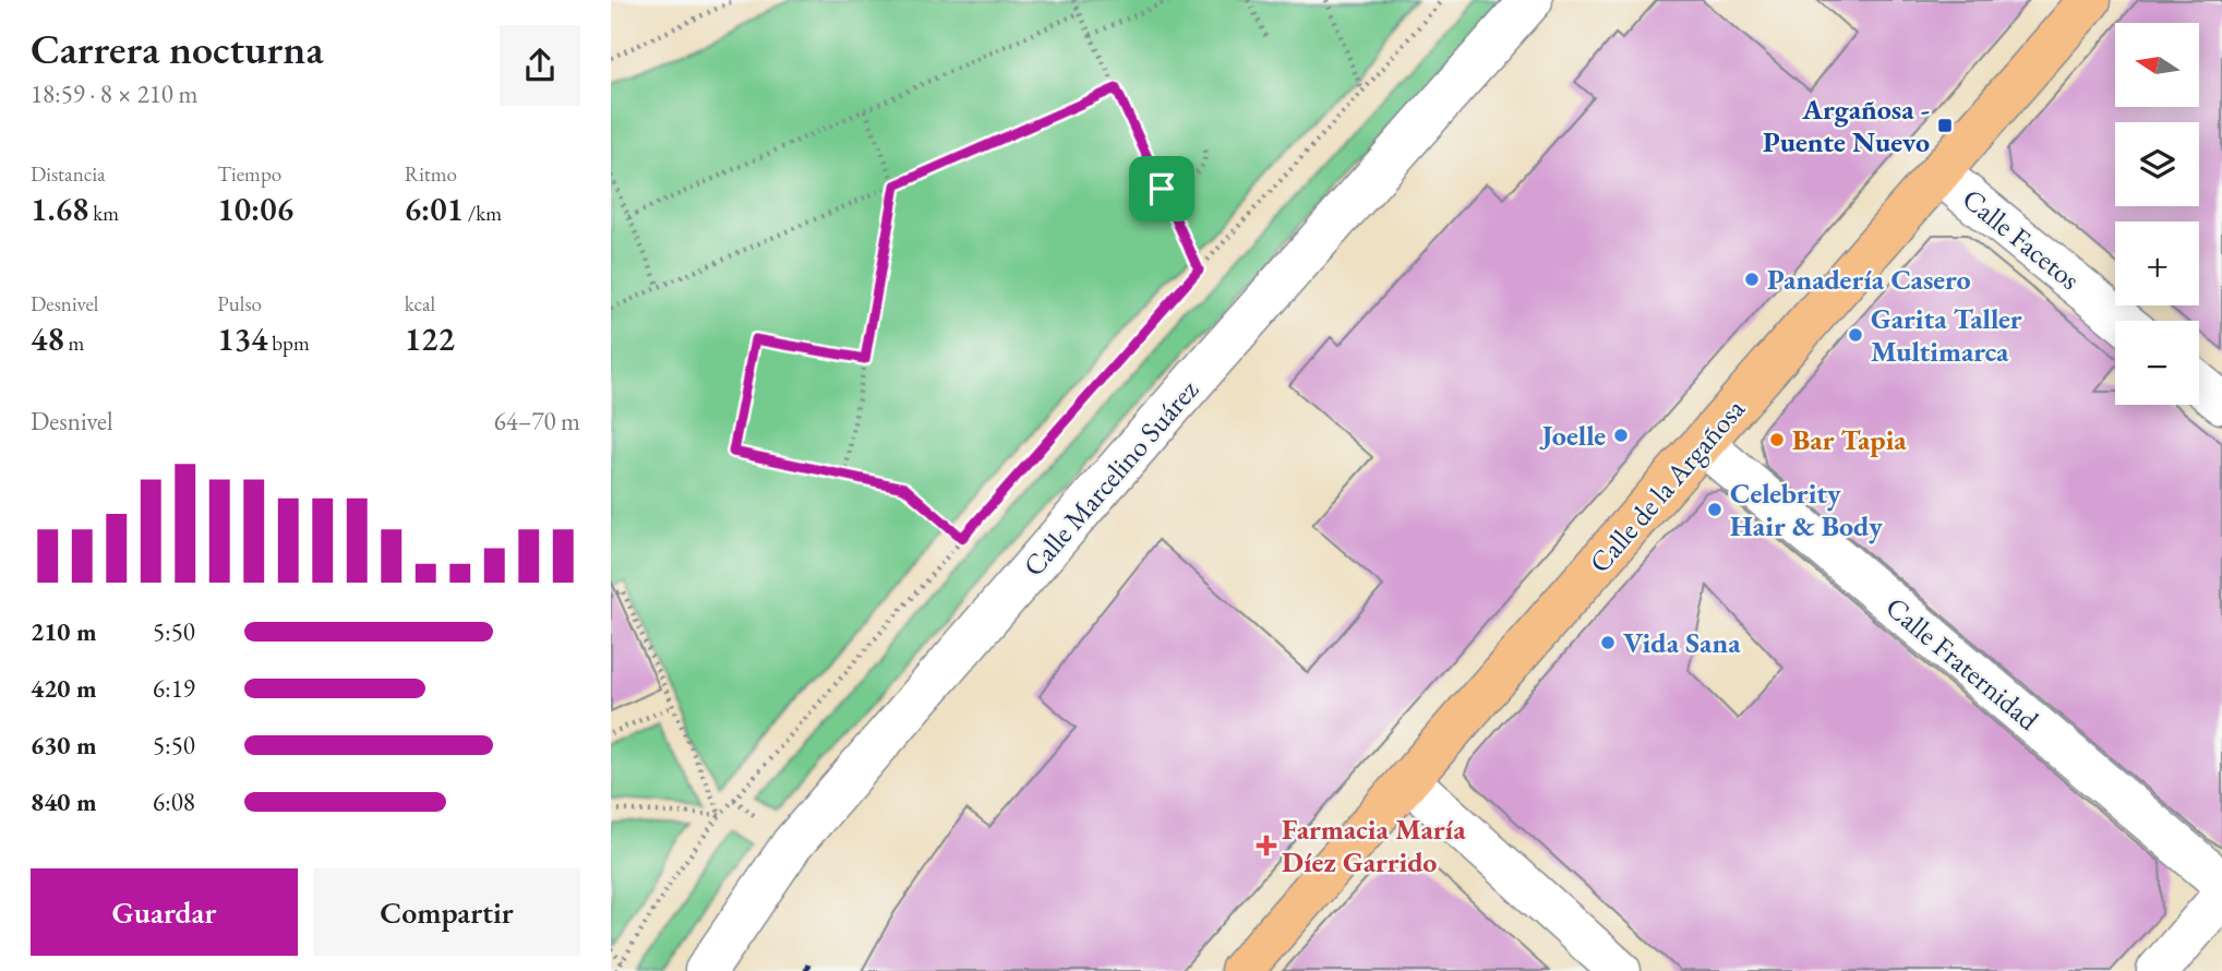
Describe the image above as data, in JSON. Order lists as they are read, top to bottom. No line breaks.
{"streets":{"main road":["Calle de la Argañosa"],"street":["Calle Facetos","Calle Marcelino Suárez","Calle Fraternidad"]},"crossings":[["Calle Facetos","Calle de la Argañosa"],["Calle de la Argañosa","Calle Fraternidad"]],"places":{"transit":["Argañosa - Puente Nuevo"],"other":["Panadería Casero","Garita Taller Multimarca","Joelle","Bar Tapia","Celebrity Hair & Body","Vida Sana"],"health":["Farmacia María Díez Garrido"]},"north":"left","page":{"heading":["Carrera nocturna","18:59 · 8 × 210 m"],"map_buttons":["+","−"],"stats":[["Distancia","1.68 km"],["Tiempo","10:06"],["Ritmo","6:01 /km"],["Desnivel","48 m"],["Pulso","134 bpm"],["kcal","122"]],"chart":["Desnivel","64–70 m"],"list":[{"name":"210 m","note":"5:50"},{"name":"420 m","note":"6:19"},{"name":"630 m","note":"5:50"},{"name":"840 m","note":"6:08"}],"buttons":["Guardar","Compartir"]}}
